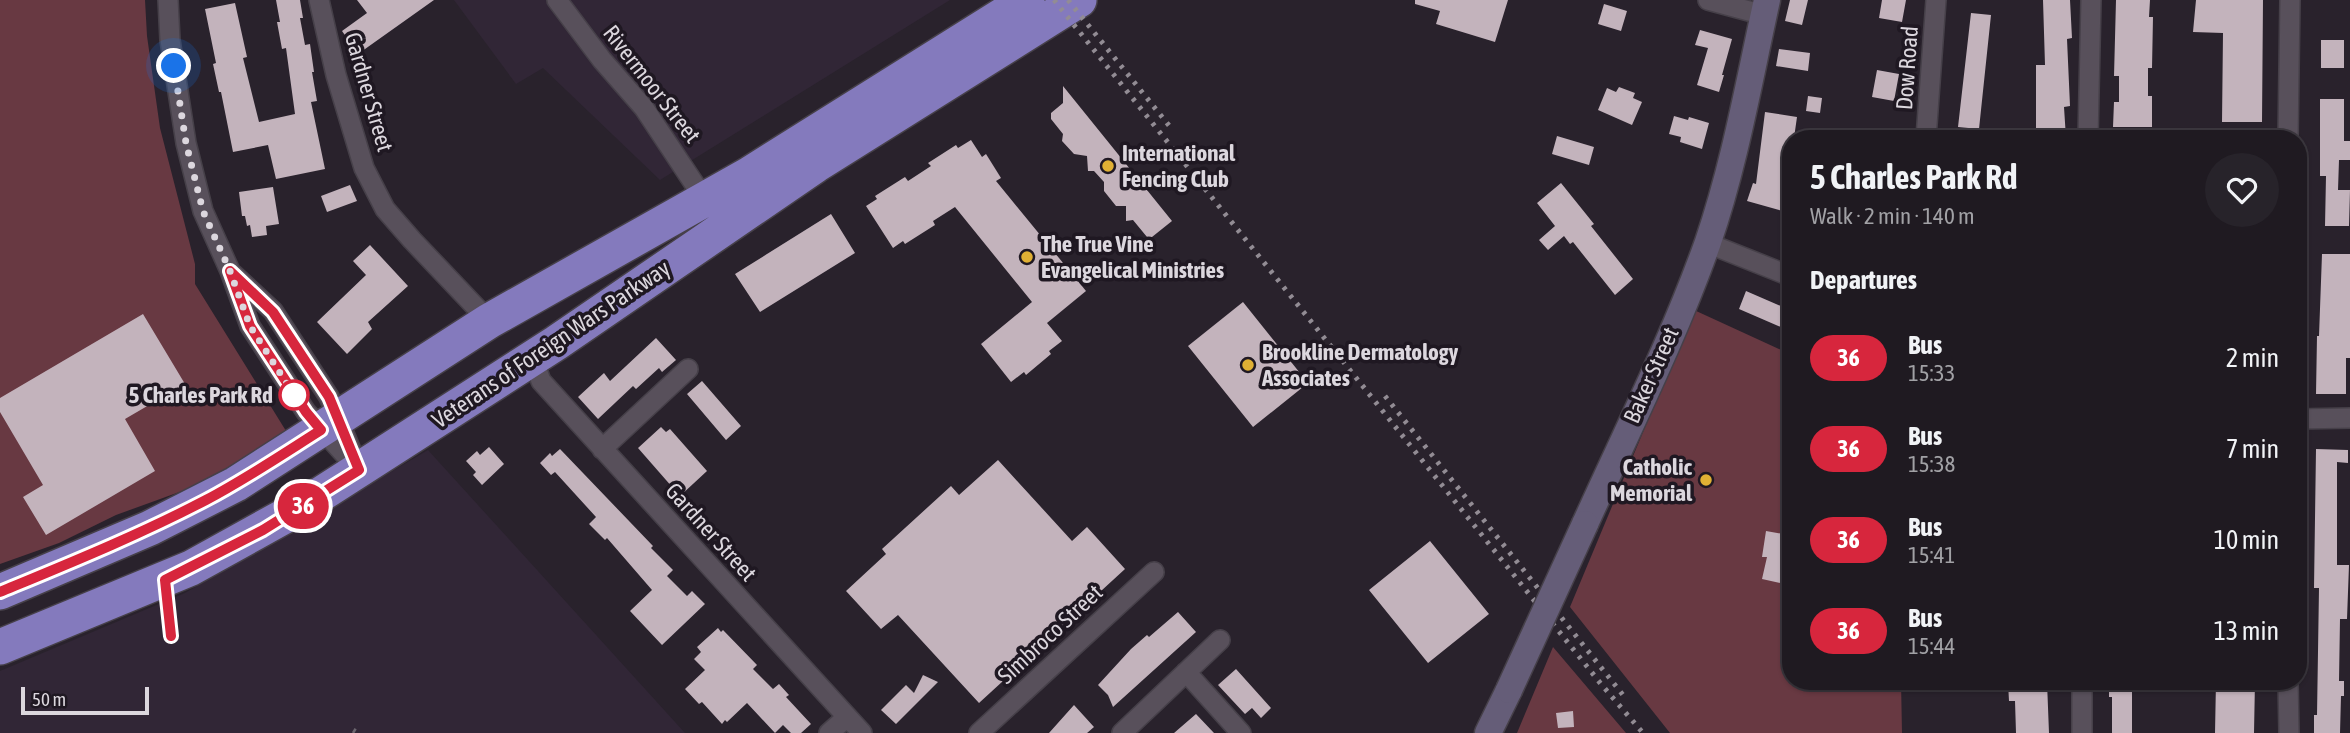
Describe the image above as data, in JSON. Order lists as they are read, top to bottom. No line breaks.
{"streets":{"highway":["Veterans of Foreign Wars Parkway"],"street":["Dow Road","Rivermoor Street","Gardner Street","Baker Street","Simbroco Street"]},"crossings":[["Rivermoor Street","Veterans of Foreign Wars Parkway"],["Gardner Street","Veterans of Foreign Wars Parkway"]],"places":["International Fencing Club","The True Vine Evangelical Ministries","Brookline Dermatology Associates","5 Charles Park Rd","Catholic Memorial"],"lines":["bus line 36"],"scale_bar":"50 m","page":{"on_map":"36","heading":[["5 Charles Park Rd","Walk · 2 min · 140 m"],"Departures"],"list":[{"mark":"36","name":"Bus","note":"15:33","value":"2 min"},{"mark":"36","name":"Bus","note":"15:38","value":"7 min"},{"mark":"36","name":"Bus","note":"15:41","value":"10 min"},{"mark":"36","name":"Bus","note":"15:44","value":"13 min"}],"scale":"50 m"}}
